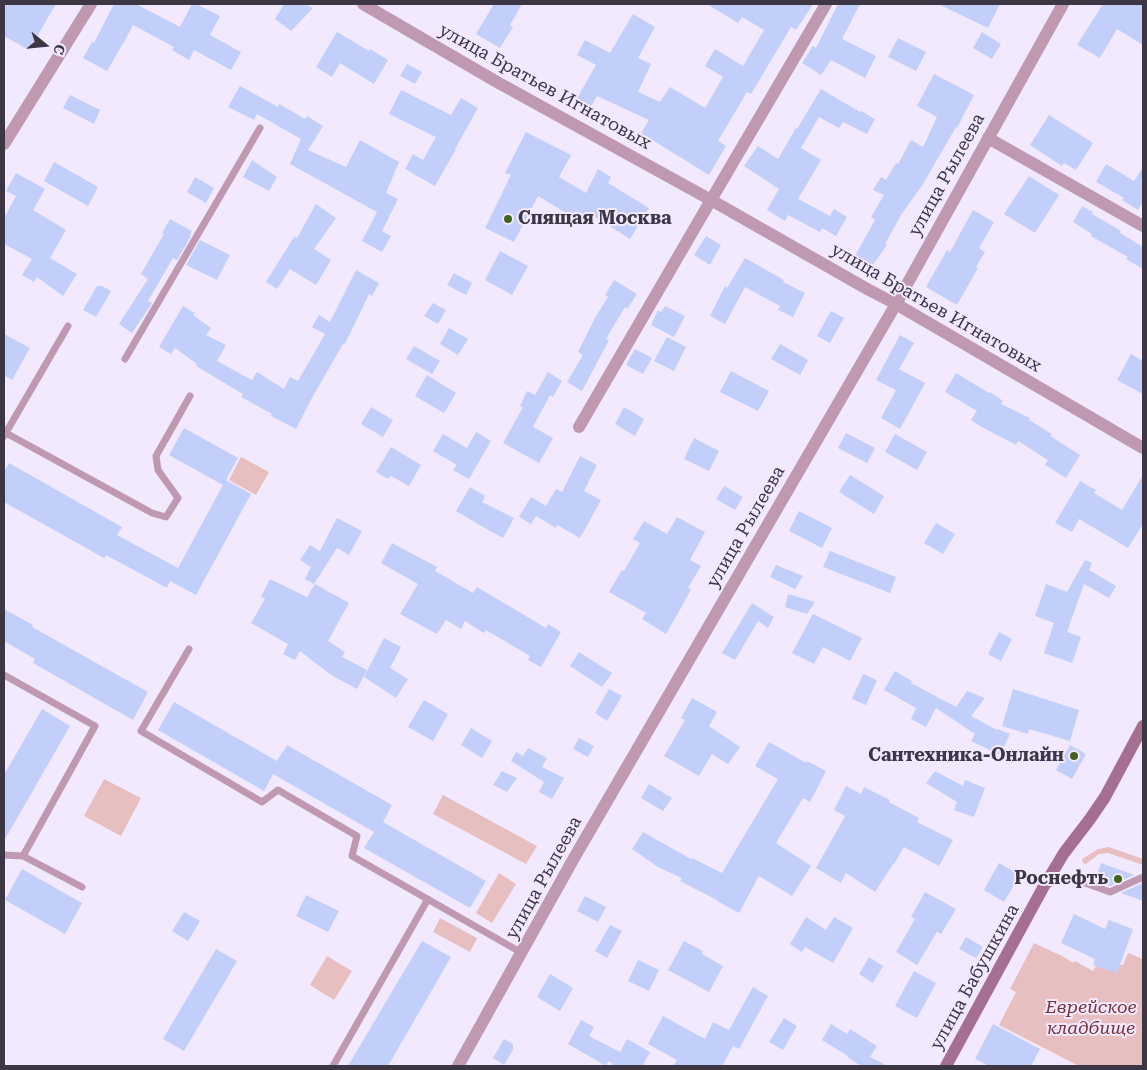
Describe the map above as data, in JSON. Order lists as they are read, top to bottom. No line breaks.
{"streets":{"street":["улица Братьев Игнатовых","улица Рылеева","улица Бабушкина"]},"crossings":[["улица Братьев Игнатовых","улица Рылеева"]],"parks":["Еврейское кладбище"],"places":["Спящая Москва","Сантехника-Онлайн","Роснефть"],"north":"right"}
